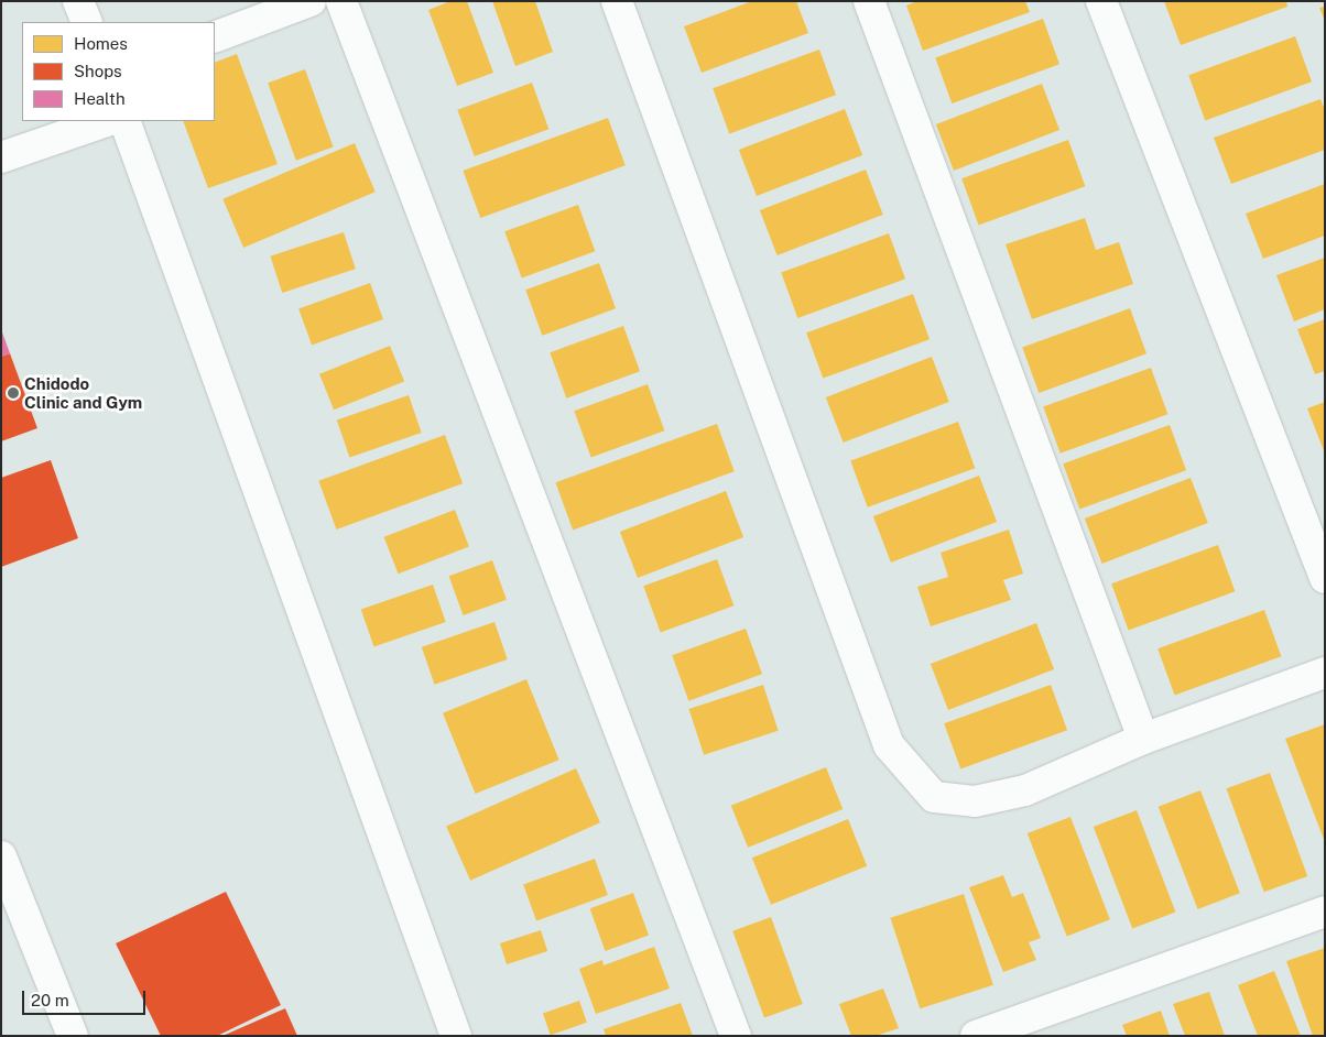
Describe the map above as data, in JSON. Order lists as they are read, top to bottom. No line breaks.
{"places":["Chidodo Clinic and Gym"],"legend":["Homes","Shops","Health"],"scale_bar":"20 m"}
